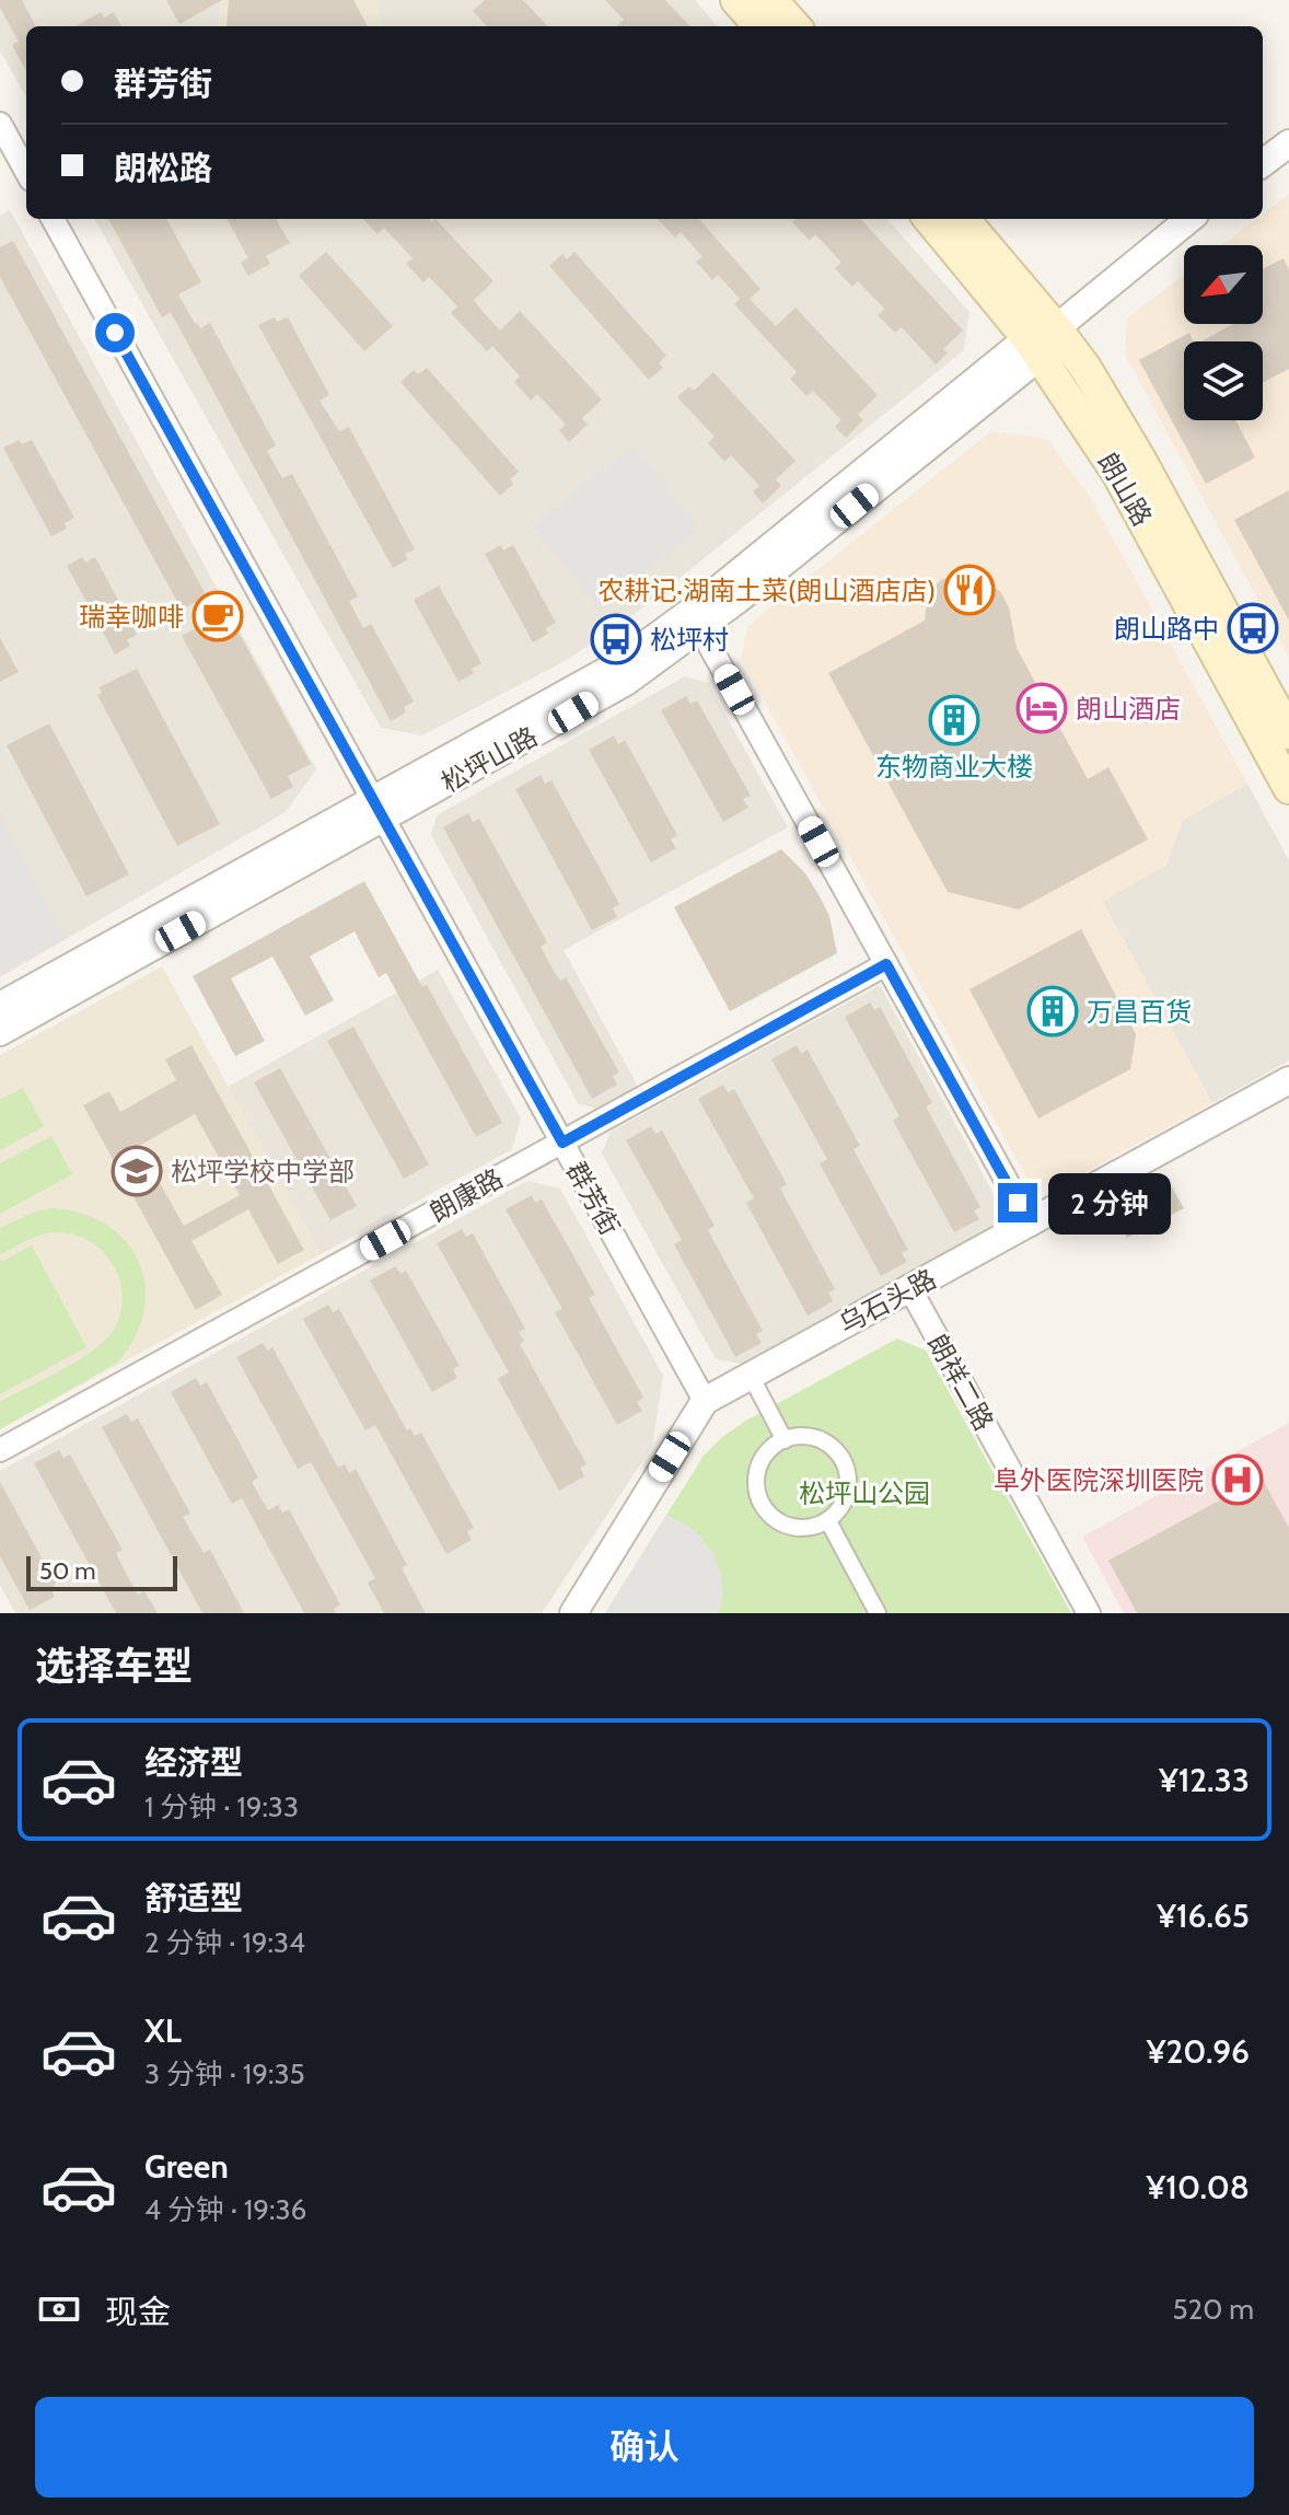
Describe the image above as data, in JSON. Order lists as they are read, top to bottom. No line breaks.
{"streets":{"main road":["朗山路"],"street":["松坪山路","朗康路","群芳街","乌石头路","朗祥二路"]},"crossings":[["朗山路","松坪山路"],["松坪山路","群芳街"],["朗康路","群芳街"],["群芳街","乌石头路"],["乌石头路","朗祥二路"]],"parks":["松坪山公园"],"places":{"restaurant":["农耕记·湖南土菜(朗山酒店店)"],"cafe":["瑞幸咖啡"],"bus stop":["朗山路中","松坪村"],"hotel":["朗山酒店"],"building":["东物商业大楼","万昌百货"],"school or university":["松坪学校中学部"],"hospital":["阜外医院深圳医院"]},"scale_bar":"50 m","north":"bottom left","page":{"banner":["群芳街","朗松路"],"bubble":"2 分钟","scale":"50 m","heading":"选择车型","list":[{"name":"经济型","note":"1 分钟 · 19:33","value":"¥12.33"},{"name":"舒适型","note":"2 分钟 · 19:34","value":"¥16.65"},{"name":"XL","note":"3 分钟 · 19:35","value":"¥20.96"},{"name":"Green","note":"4 分钟 · 19:36","value":"¥10.08"}],"pay":["现金","520 m"],"buttons":"确认"}}
